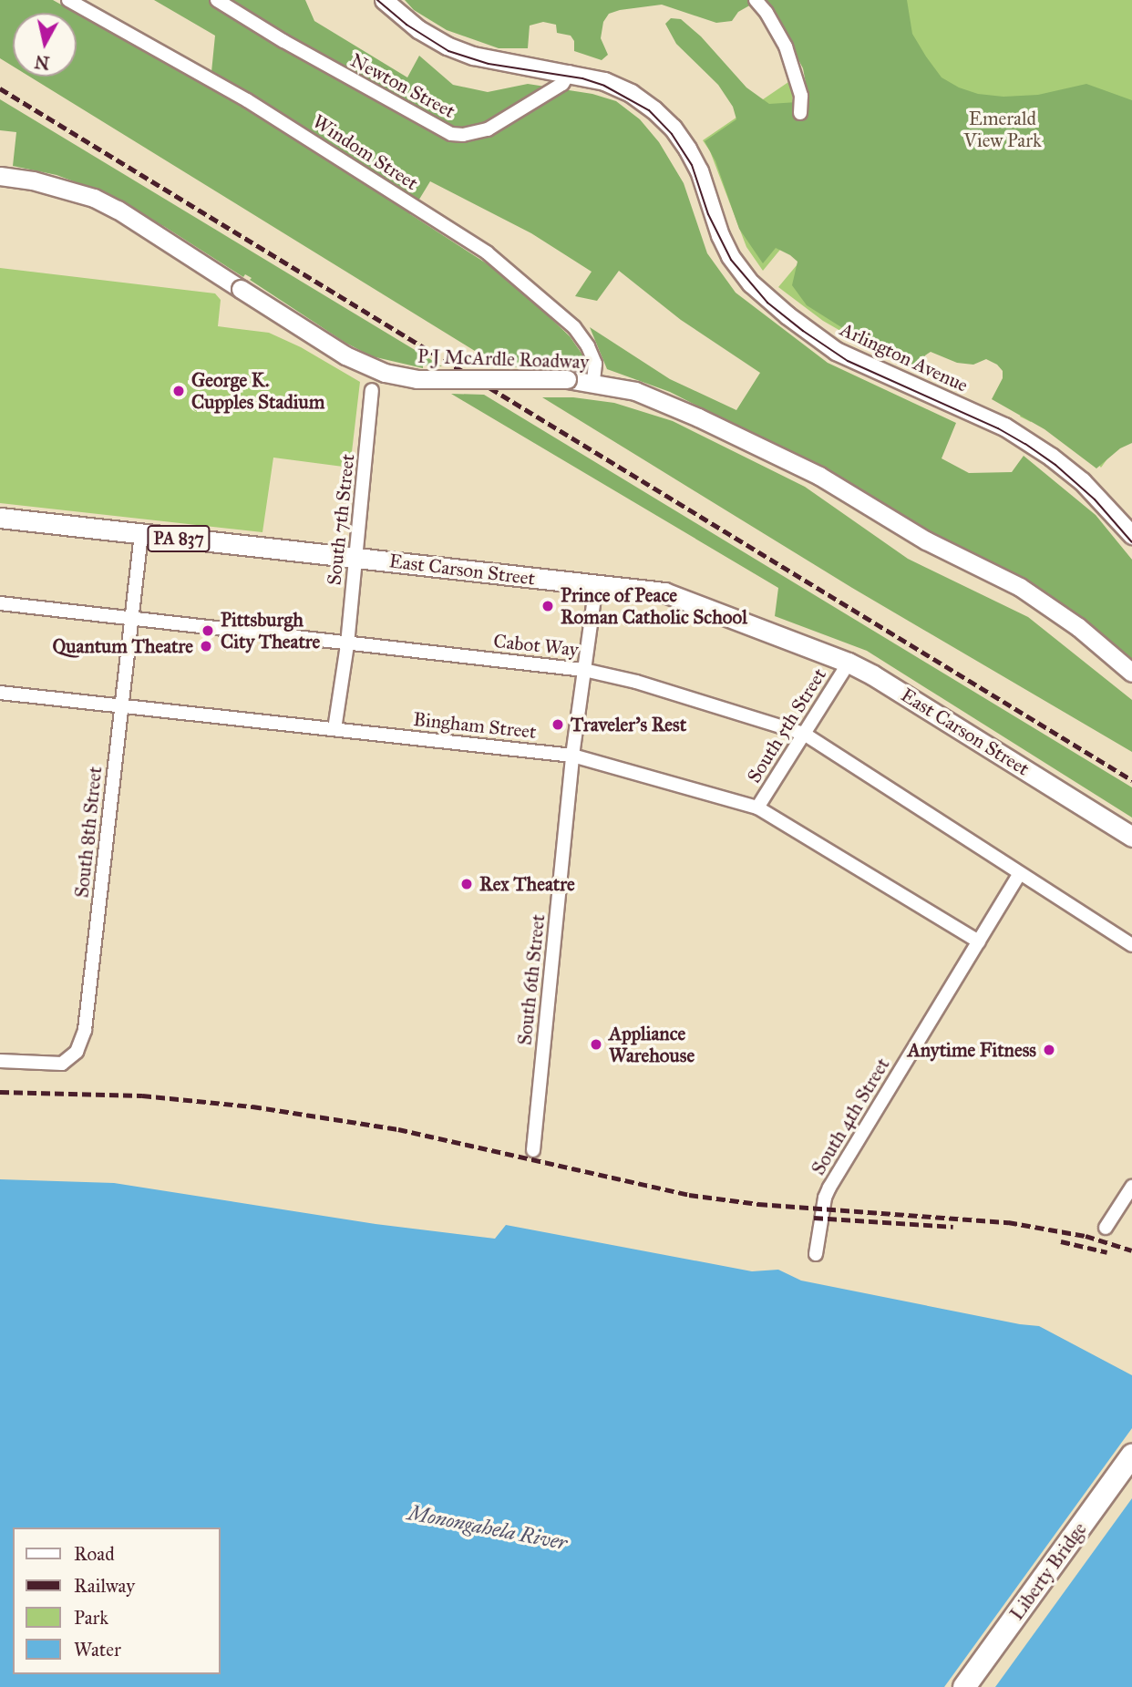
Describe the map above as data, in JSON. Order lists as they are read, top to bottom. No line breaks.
{"streets":{"highway":["Liberty Bridge"],"main road":["Arlington Avenue","P J McArdle Roadway","PA 837","East Carson Street"],"street":["Newton Street","Windom Street","South 7th Street","Cabot Way","Bingham Street","South 5th Street","South 8th Street","South 6th Street","South 4th Street"]},"crossings":[["Newton Street","Arlington Avenue"],["Windom Street","P J McArdle Roadway"],["South 7th Street","East Carson Street"],["South 7th Street","Cabot Way"],["South 7th Street","Bingham Street"],["East Carson Street","South 5th Street"],["East Carson Street","South 8th Street"],["East Carson Street","South 6th Street"],["Cabot Way","South 5th Street"],["Cabot Way","South 8th Street"],["Cabot Way","South 6th Street"],["Cabot Way","South 4th Street"],["Bingham Street","South 5th Street"],["Bingham Street","South 8th Street"],["Bingham Street","South 6th Street"],["Bingham Street","South 4th Street"]],"water":["Monongahela River"],"parks":["Emerald View Park"],"places":["George K. Cupples Stadium","Prince of Peace Roman Catholic School","Pittsburgh City Theatre","Quantum Theatre","Traveler's Rest","Rex Theatre","Appliance Warehouse","Anytime Fitness"],"legend":["Road","Railway","Park","Water"],"north":"bottom"}
